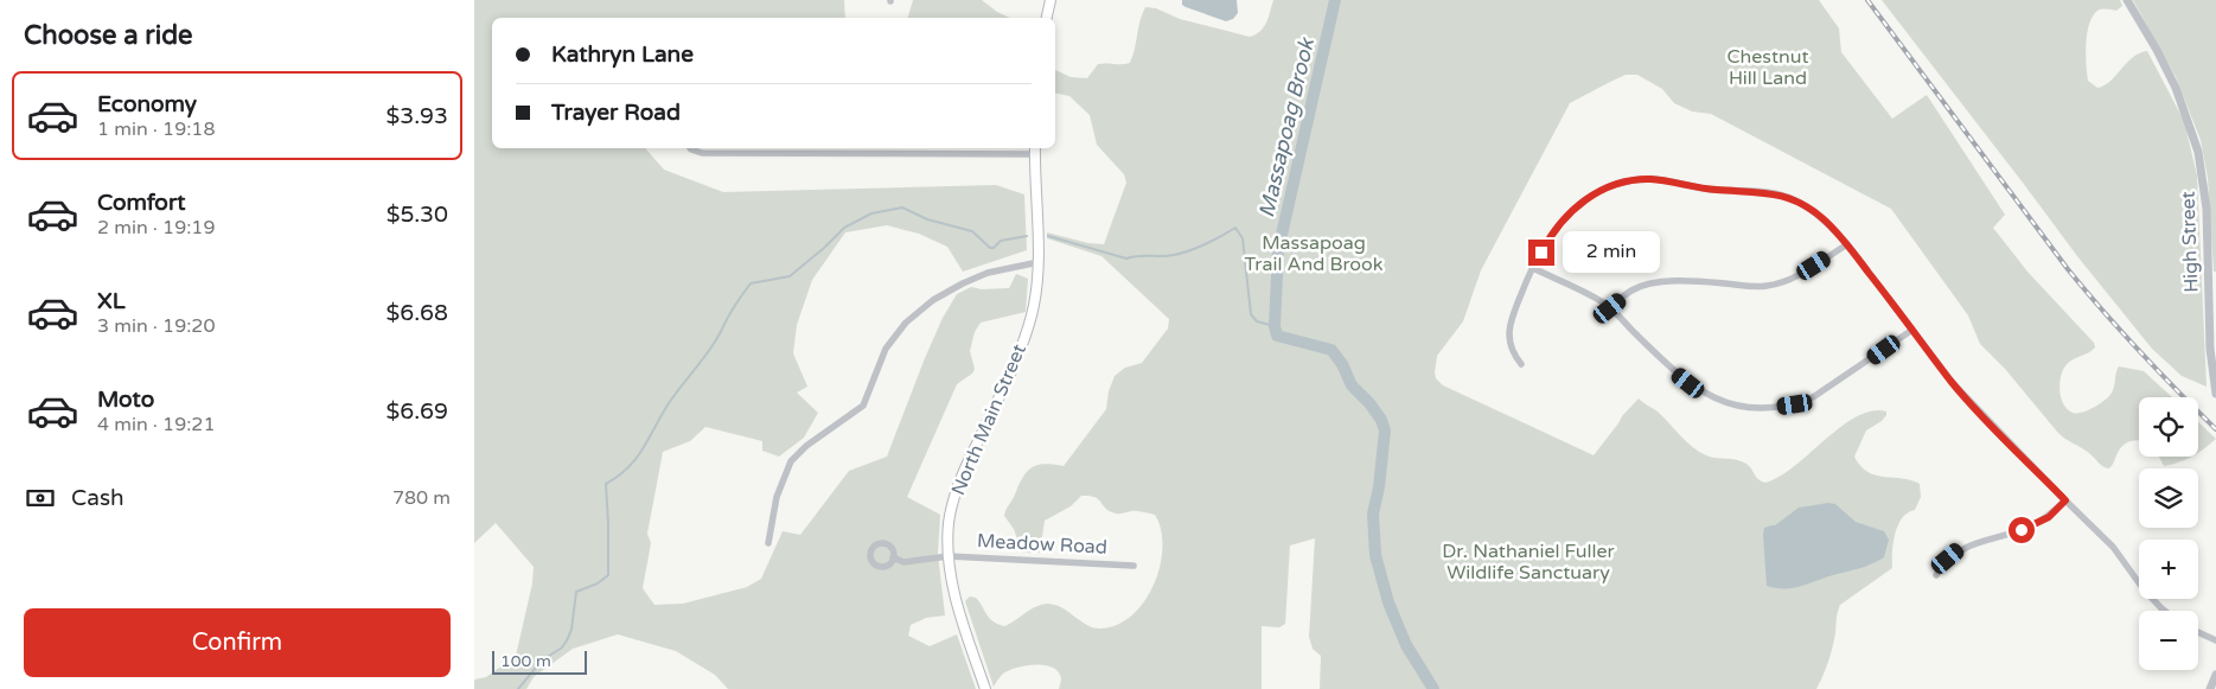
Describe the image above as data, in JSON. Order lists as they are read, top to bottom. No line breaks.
{"streets":{"main road":["North Main Street"],"street":["High Street","Meadow Road"]},"crossings":[["North Main Street","Meadow Road"]],"water":["Massapoag Brook"],"parks":["Chestnut Hill Land","Massapoag Trail And Brook","Dr. Nathaniel Fuller Wildlife Sanctuary"],"scale_bar":"100 m","page":{"heading":"Choose a ride","banner":["Kathryn Lane","Trayer Road"],"list":[{"name":"Economy","note":"1 min · 19:18","value":"$3.93"},{"name":"Comfort","note":"2 min · 19:19","value":"$5.30"},{"name":"XL","note":"3 min · 19:20","value":"$6.68"},{"name":"Moto","note":"4 min · 19:21","value":"$6.69"}],"bubble":"2 min","map_buttons":["+","−"],"pay":["Cash","780 m"],"buttons":"Confirm","scale":"100 m"}}
